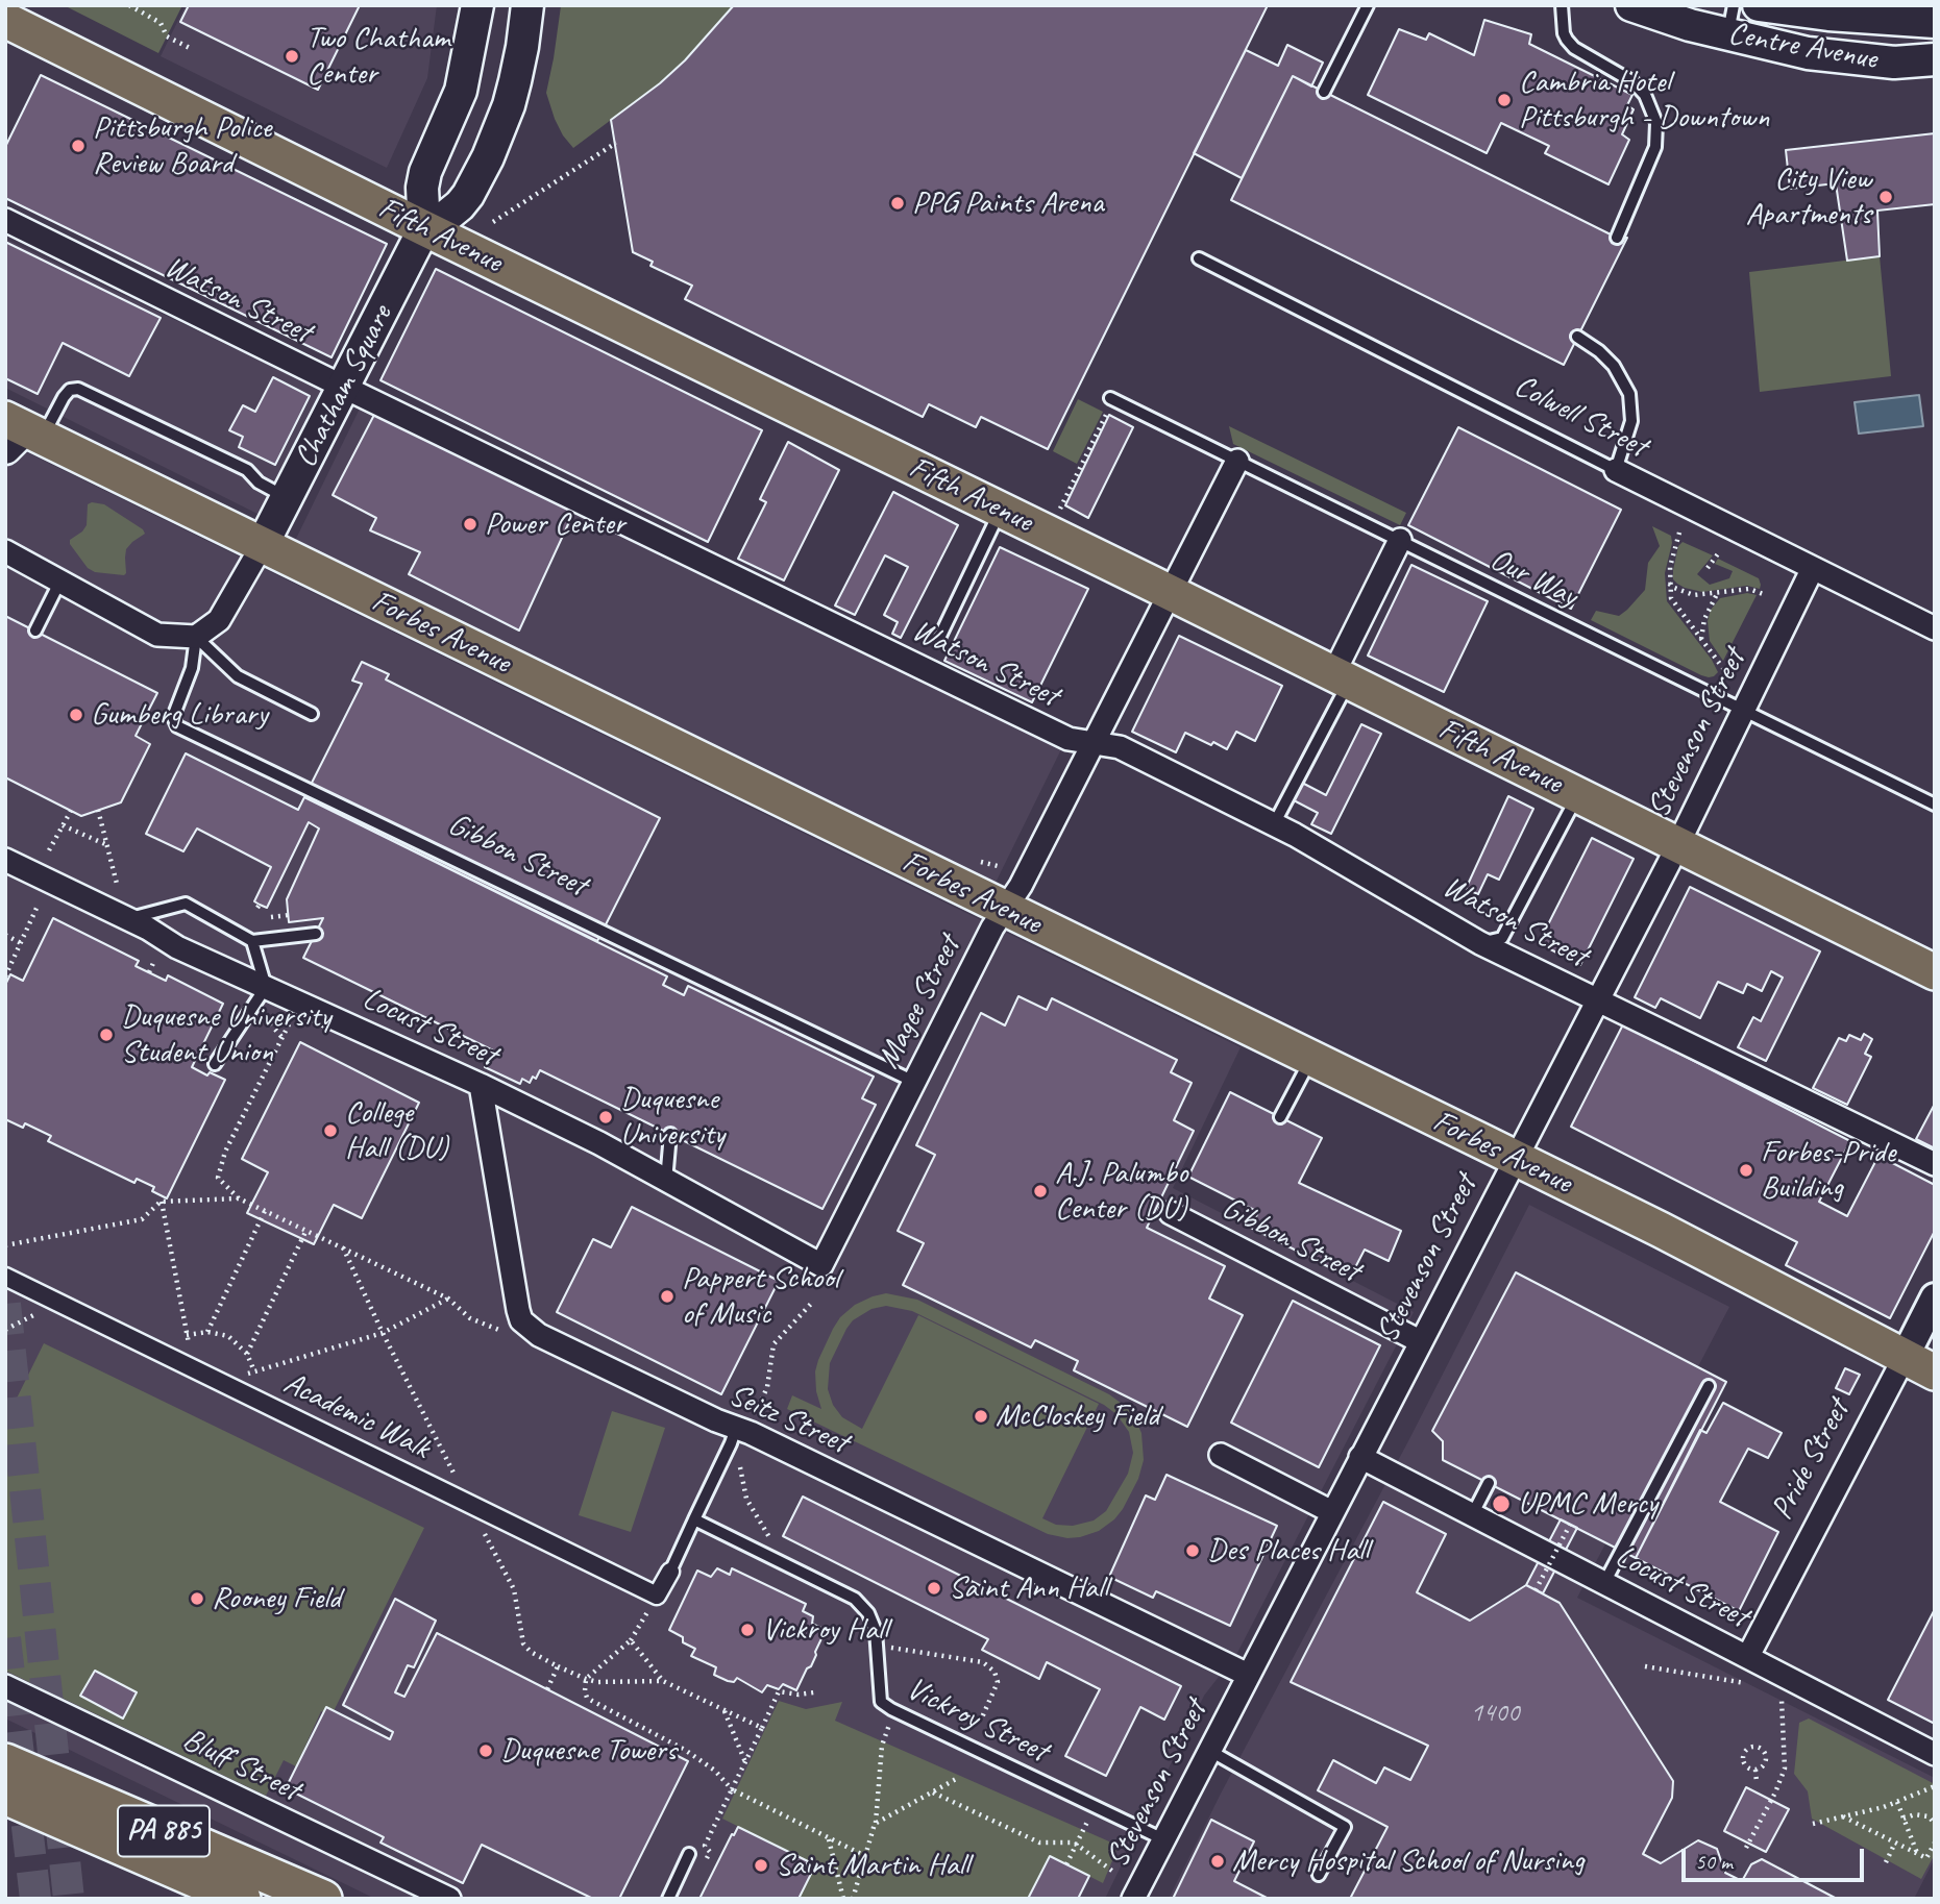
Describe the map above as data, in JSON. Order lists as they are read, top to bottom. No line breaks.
{"streets":{"highway":["PA 885"],"main road":["Centre Avenue","Fifth Avenue","Chatham Square","Forbes Avenue"],"street":["Watson Street","Colwell Street","Stevenson Street","Gibbon Street","Magee Street","Locust Street","Academic Walk","Seitz Street","Pride Street","Bluff Street"],"lane":["Our Way","Vickroy Street"]},"crossings":[["Fifth Avenue","Chatham Square"],["Fifth Avenue","Stevenson Street"],["Fifth Avenue","Magee Street"],["Watson Street","Chatham Square"],["Watson Street","Stevenson Street"],["Watson Street","Magee Street"],["Chatham Square","Forbes Avenue"],["Colwell Street","Stevenson Street"],["Our Way","Stevenson Street"],["Our Way","Magee Street"],["Forbes Avenue","Stevenson Street"],["Forbes Avenue","Magee Street"],["Forbes Avenue","Pride Street"],["Stevenson Street","Gibbon Street"],["Stevenson Street","Locust Street"],["Stevenson Street","Seitz Street"],["Stevenson Street","Vickroy Street"],["Gibbon Street","Magee Street"],["Magee Street","Locust Street"],["Locust Street","Seitz Street"],["Locust Street","Pride Street"]],"places":["Two Chatham Center","Cambria Hotel Pittsburgh - Downtown","Pittsburgh Police Review Board","City View Apartments","PPG Paints Arena","Power Center","Gumberg Library","Duquesne University Student Union","Duquesne University","College Hall (DU)","Forbes-Pride Building","A.J. Palumbo Center (DU)","Pappert School of Music","McCloskey Field","UPMC Mercy","Des Places Hall","Saint Ann Hall","Rooney Field","Vickroy Hall","Duquesne Towers","Mercy Hospital School of Nursing","Saint Martin Hall"],"house_numbers":["1400"],"scale_bar":"50 m"}
